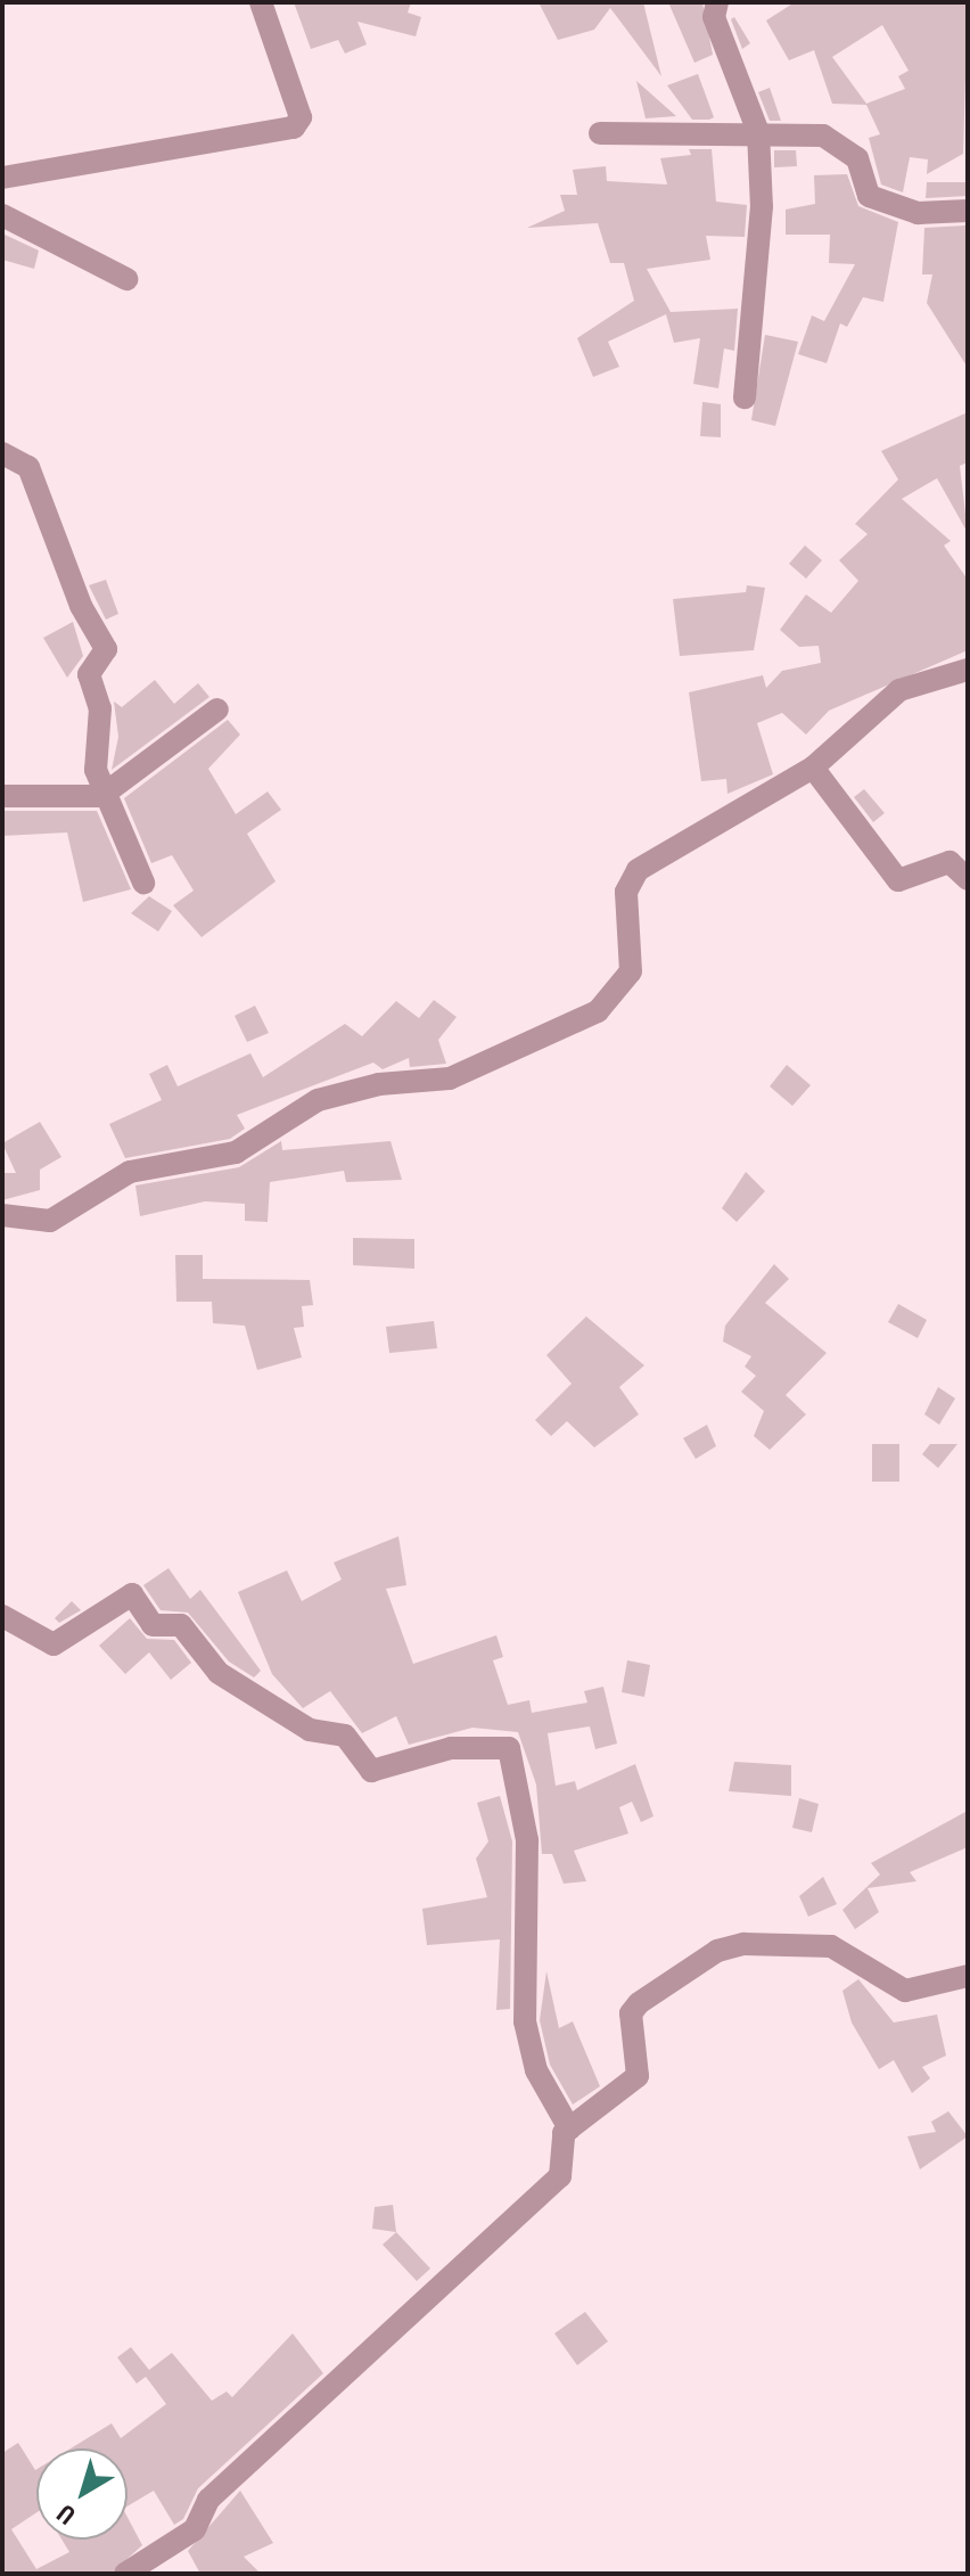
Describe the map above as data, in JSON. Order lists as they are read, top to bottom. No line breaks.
{"north":"bottom left"}
